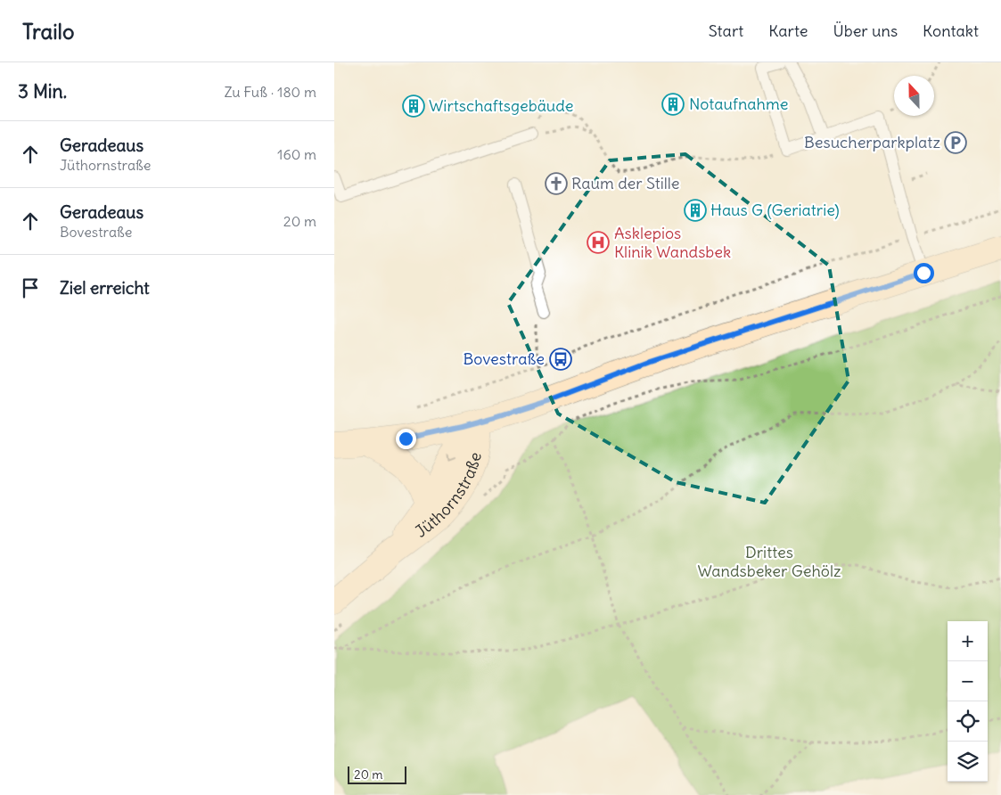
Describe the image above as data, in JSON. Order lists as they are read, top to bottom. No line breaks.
{"streets":{"main road":["Jüthornstraße"]},"parks":["Drittes Wandsbeker Gehölz"],"places":{"building":["Notaufnahme","Wirtschaftsgebäude","Haus G (Geriatrie)"],"parking":["Besucherparkplatz"],"church":["Raum der Stille"],"hospital":["Asklepios Klinik Wandsbek"],"bus stop":["Bovestraße"]},"scale_bar":"20 m","north":"top","page":{"header":"Trailo","nav":["Start","Karte","Über uns","Kontakt"],"heading":["3 Min.","Zu Fuß · 180 m"],"list":[["Geradeaus","Jüthornstraße","160 m"],["Geradeaus","Bovestraße","20 m"],"Ziel erreicht"],"map_buttons":["+","−"],"scale":"20 m"}}
